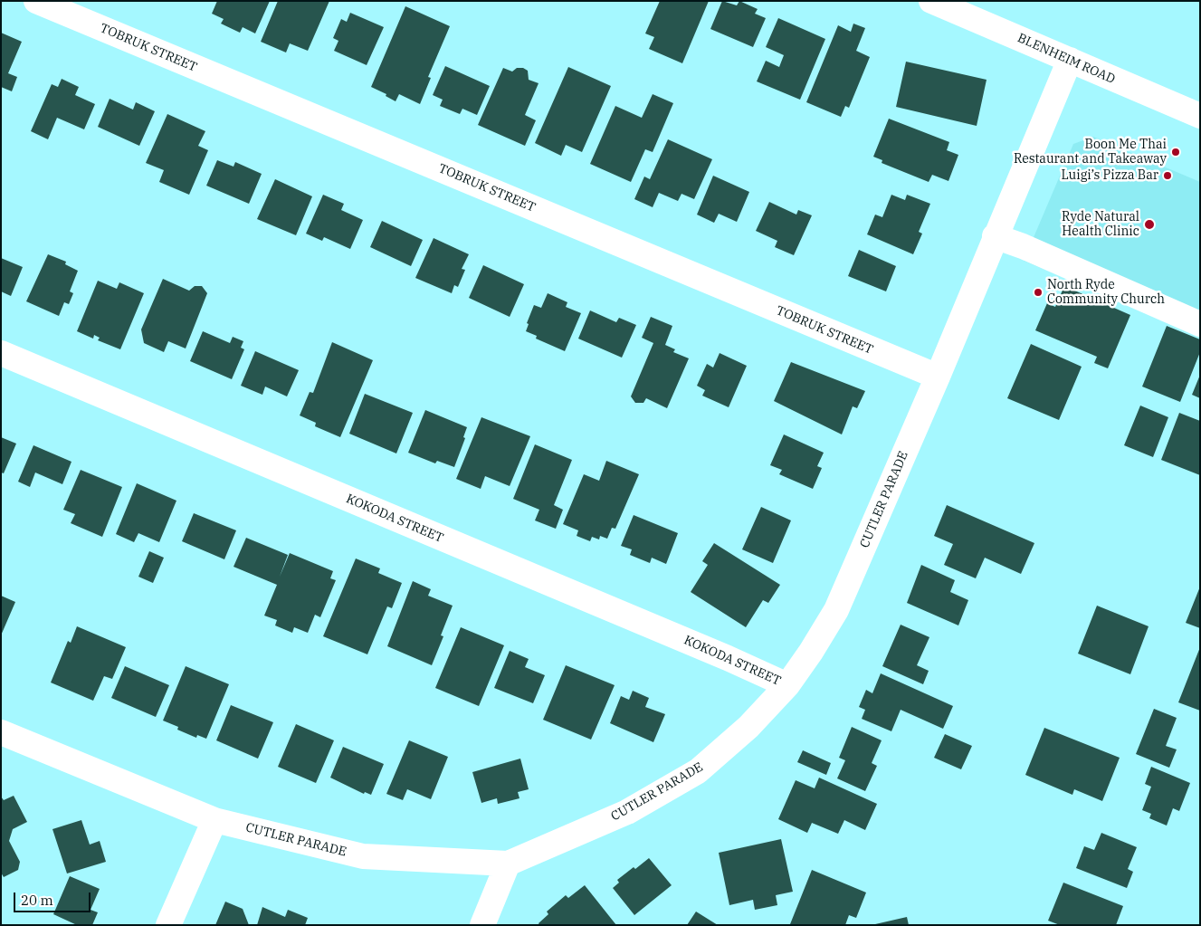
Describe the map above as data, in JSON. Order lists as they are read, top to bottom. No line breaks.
{"streets":{"street":["TOBRUK STREET","BLENHEIM ROAD","CUTLER PARADE","KOKODA STREET"]},"crossings":[["TOBRUK STREET","CUTLER PARADE"],["BLENHEIM ROAD","CUTLER PARADE"],["CUTLER PARADE","KOKODA STREET"]],"places":["Boon Me Thai Restaurant and Takeaway","Luigi’s Pizza Bar","Ryde Natural Health Clinic","North Ryde Community Church"],"scale_bar":"20 m"}
